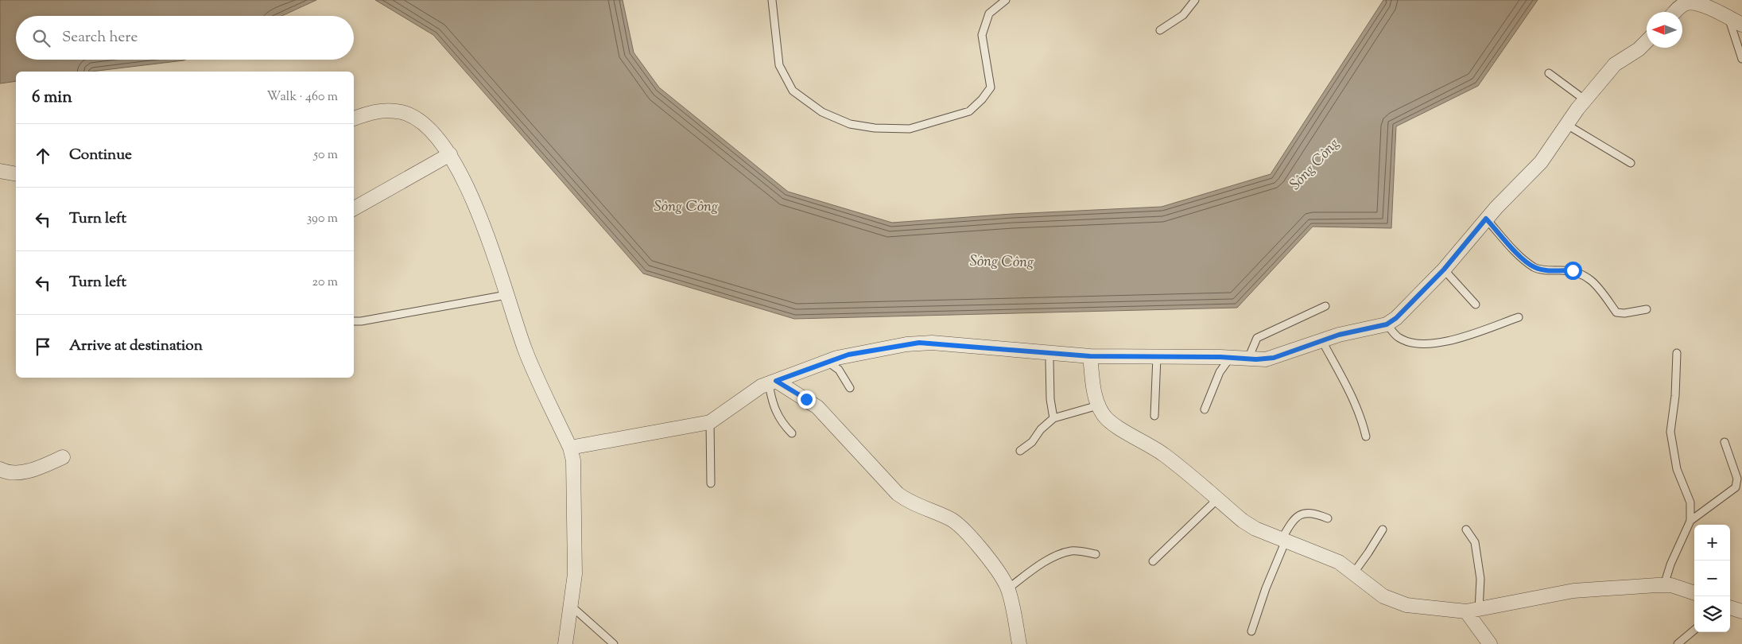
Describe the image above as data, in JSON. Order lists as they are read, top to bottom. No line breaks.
{"water":["Sông Công"],"north":"left","page":{"search":"Search here","heading":["6 min","Walk · 460 m"],"list":[["Continue","50 m"],["Turn left","390 m"],["Turn left","20 m"],"Arrive at destination"],"map_buttons":["+","−"]}}
